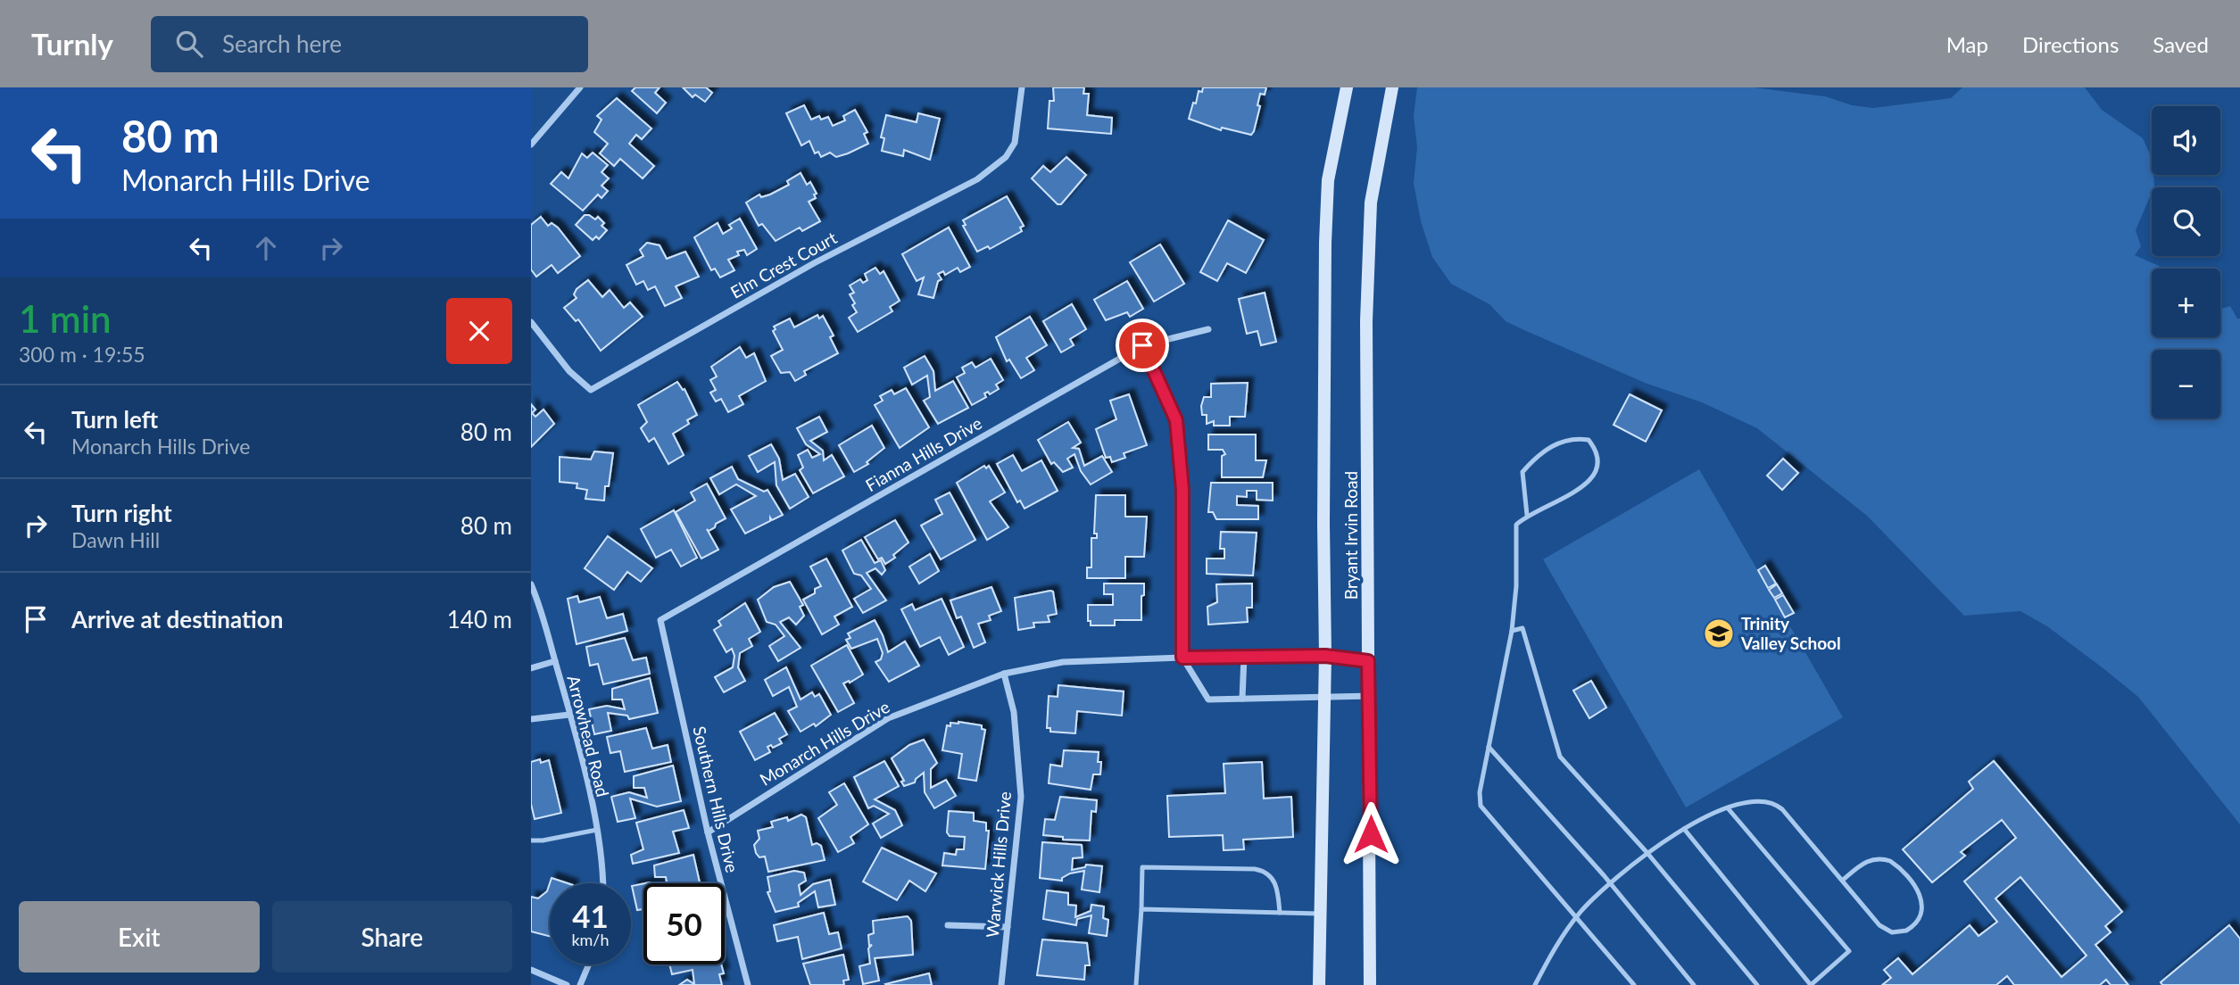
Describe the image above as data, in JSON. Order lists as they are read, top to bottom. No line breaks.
{"streets":{"main road":["Bryant Irvin Road"],"street":["Elm Crest Court","Fianna Hills Drive","Arrowhead Road","Monarch Hills Drive","Southern Hills Drive","Warwick Hills Drive"]},"crossings":[["Fianna Hills Drive","Southern Hills Drive"],["Bryant Irvin Road","Monarch Hills Drive"],["Monarch Hills Drive","Southern Hills Drive"],["Monarch Hills Drive","Warwick Hills Drive"]],"places":{"school or university":["Trinity Valley School"]},"page":{"header":"Turnly","search":"Search here","nav":["Map","Directions","Saved"],"turn":["80 m","Monarch Hills Drive"],"map_buttons":["+","−"],"heading":["1 min","300 m · 19:55"],"list":[{"name":"Turn left","note":"Monarch Hills Drive","value":"80 m"},{"name":"Turn right","note":"Dawn Hill","value":"80 m"},{"name":"Arrive at destination","value":"140 m"}],"speed":"41 km/h","limit":"50","buttons":["Exit","Share"]}}
